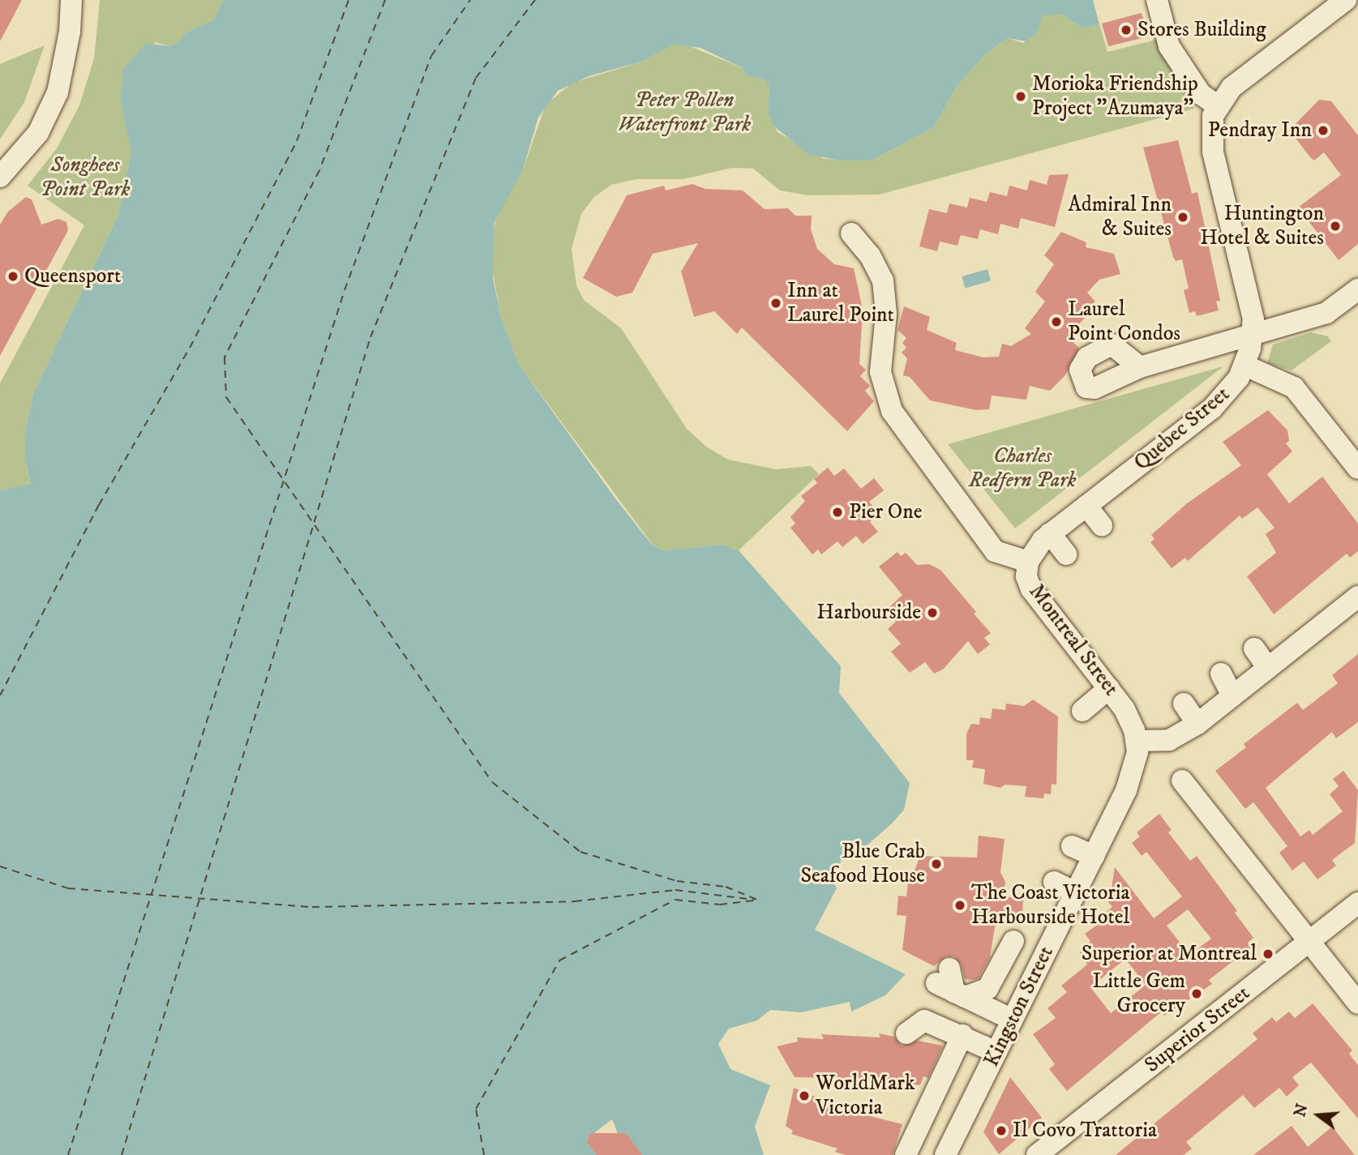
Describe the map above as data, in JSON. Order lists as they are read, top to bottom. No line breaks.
{"streets":{"street":["Quebec Street","Montreal Street","Kingston Street","Superior Street"]},"crossings":[["Quebec Street","Montreal Street"],["Montreal Street","Kingston Street"]],"parks":["Peter Pollen Waterfront Park","Songhees Point Park","Charles Redfern Park"],"places":["Stores Building","Morioka Friendship Project \"Azumaya\"","Pendray Inn","Admiral Inn & Suites","Huntington Hotel & Suites","Queensport","Inn at Laurel Point","Laurel Point Condos","Pier One","Harbourside","Blue Crab Seafood House","The Coast Victoria Harbourside Hotel","Superior at Montreal","Little Gem Grocery","WorldMark Victoria","Il Covo Trattoria"],"north":"left"}
